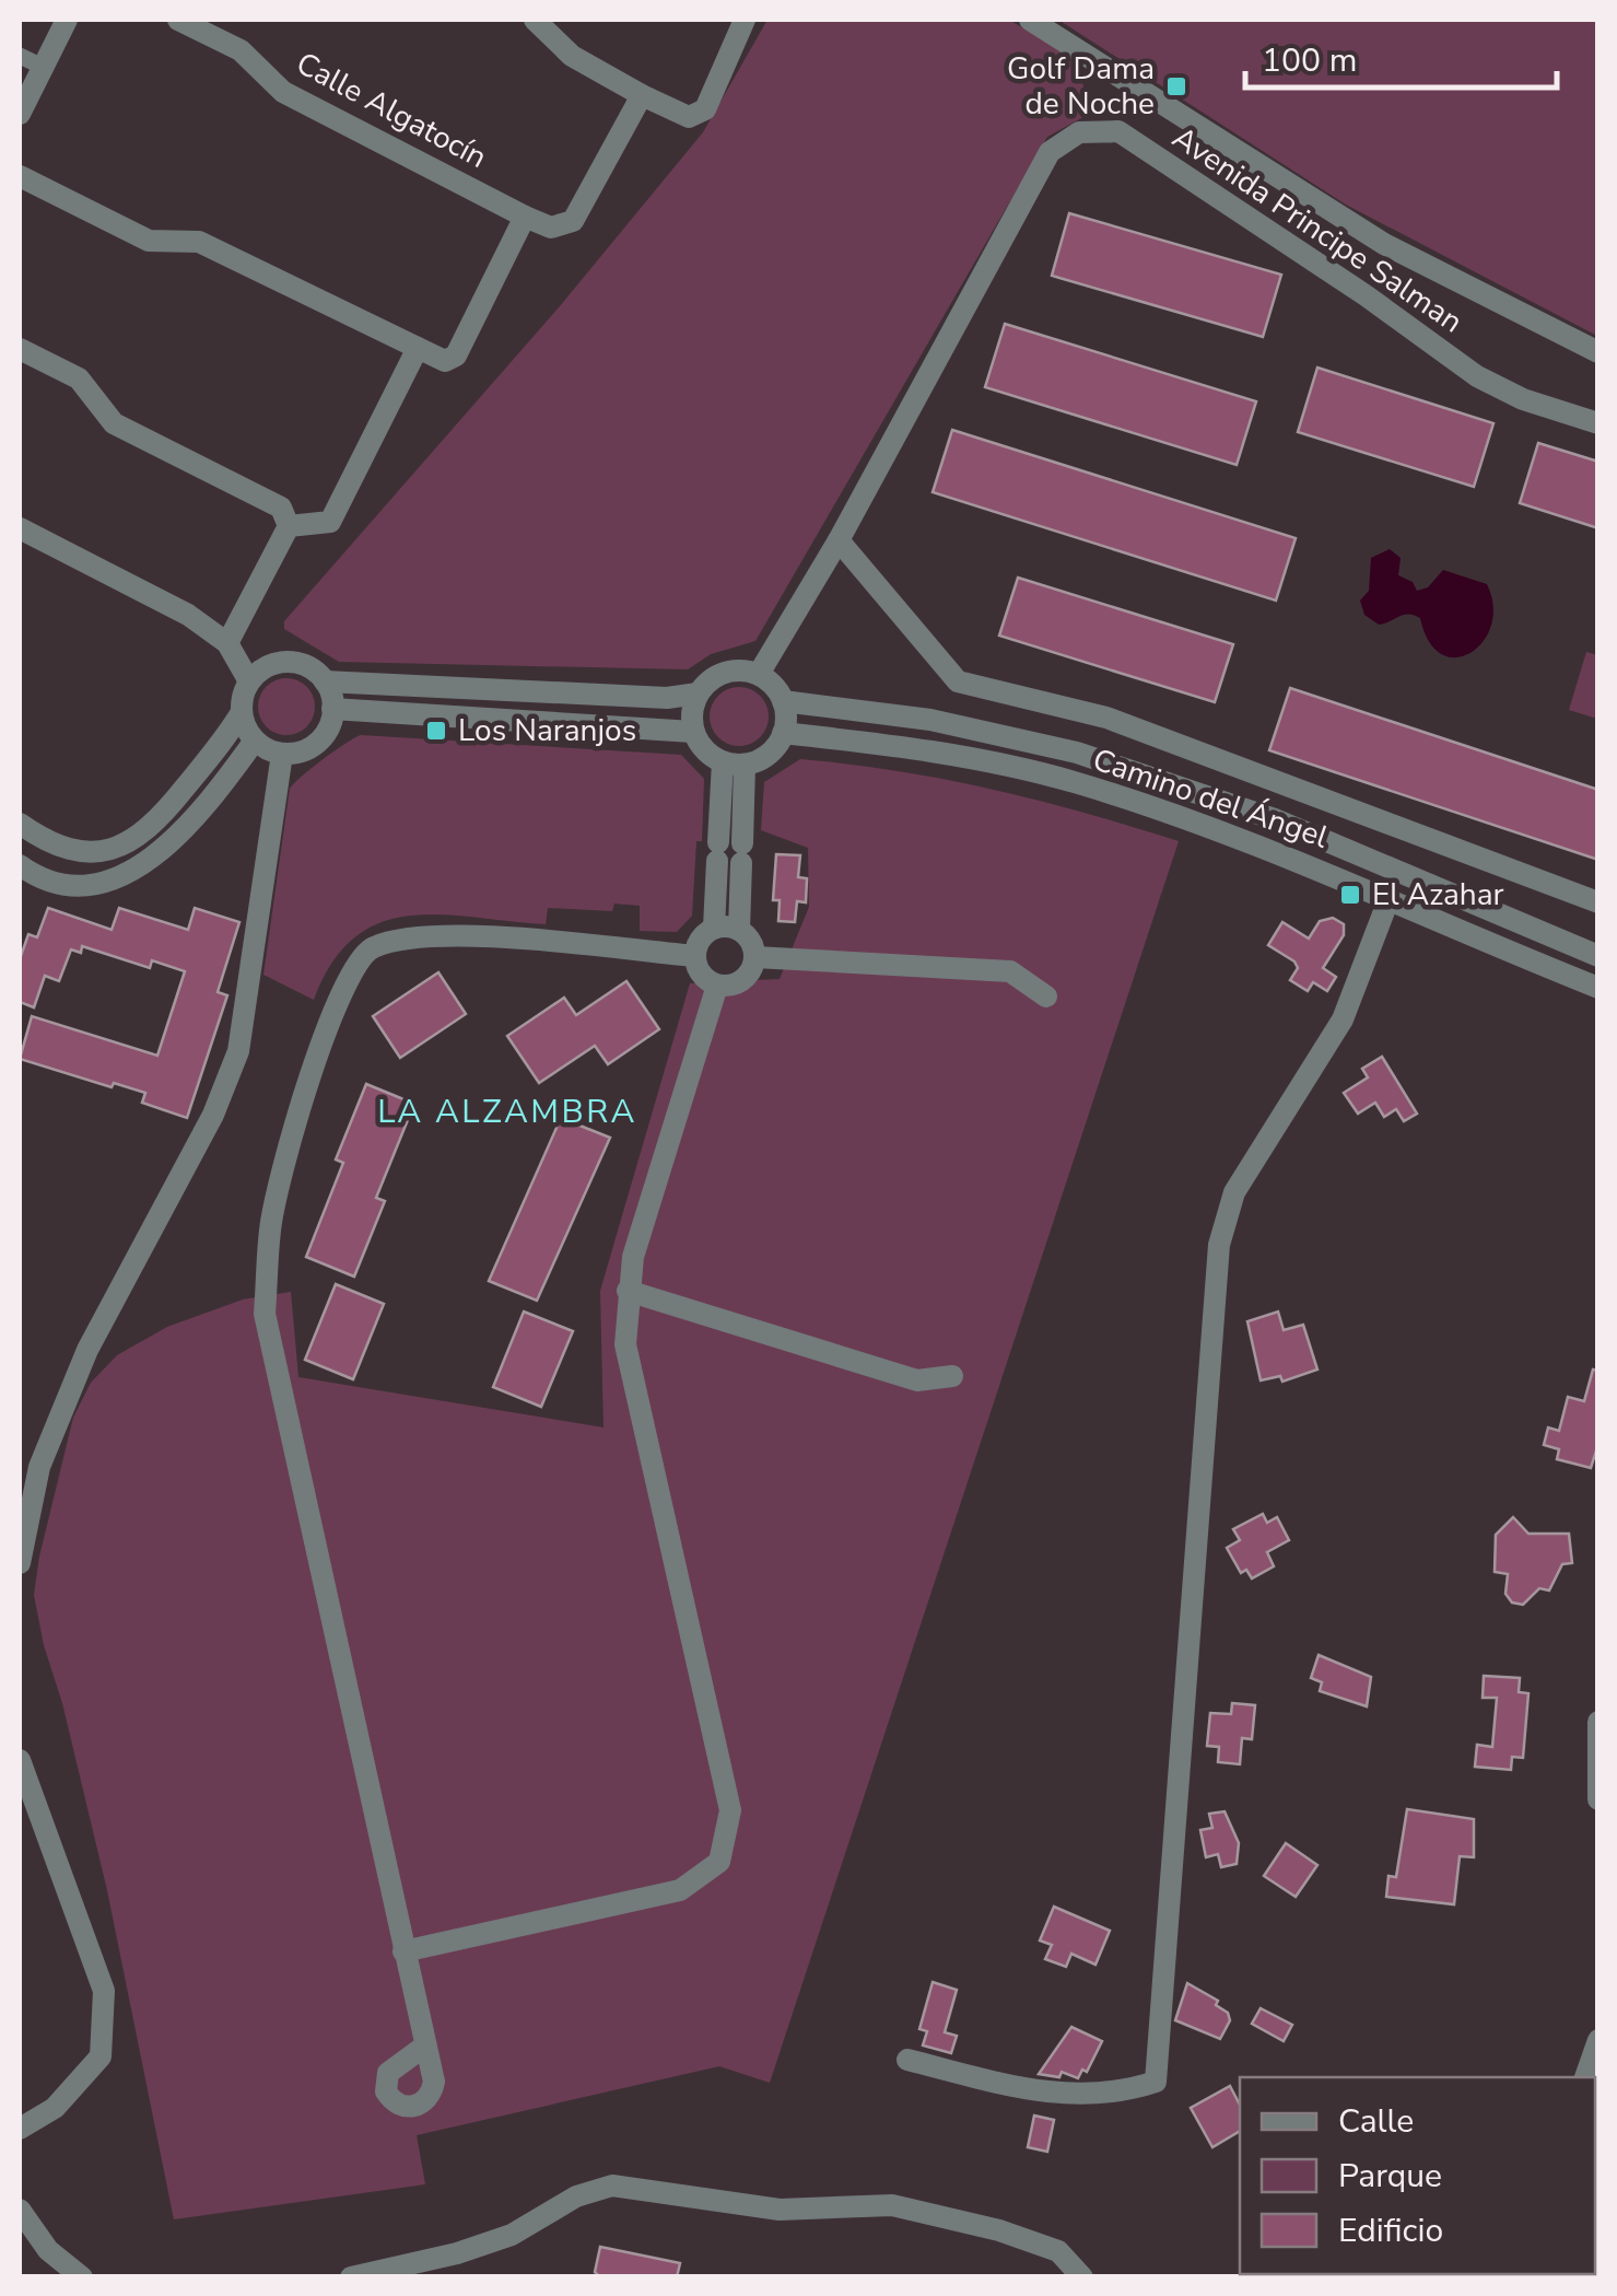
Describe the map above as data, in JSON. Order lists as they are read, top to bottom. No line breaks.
{"streets":{"street":["Calle Algatocín","Avenida Principe Salman","Camino del Ángel"]},"crossings":[["Avenida Principe Salman","Camino del Ángel"]],"districts":["LA ALZAMBRA"],"places":{"transit":["Golf Dama de Noche","Los Naranjos","El Azahar"]},"legend":["Calle","Parque","Edificio"],"scale_bar":"100 m"}
